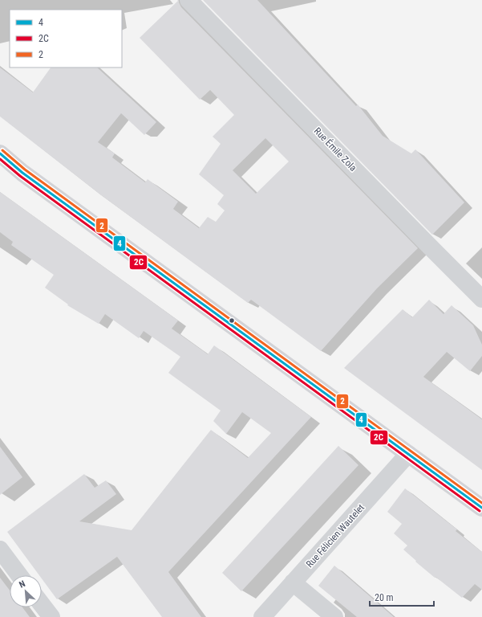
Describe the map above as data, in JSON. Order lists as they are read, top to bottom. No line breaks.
{"streets":{"street":["Rue Émile Zola","Rue Félicien Wautelet"]},"lines":["transit line 2","transit line 4","transit line 2C"],"legend":["4","2C","2"],"scale_bar":"20 m","north":"top left"}
